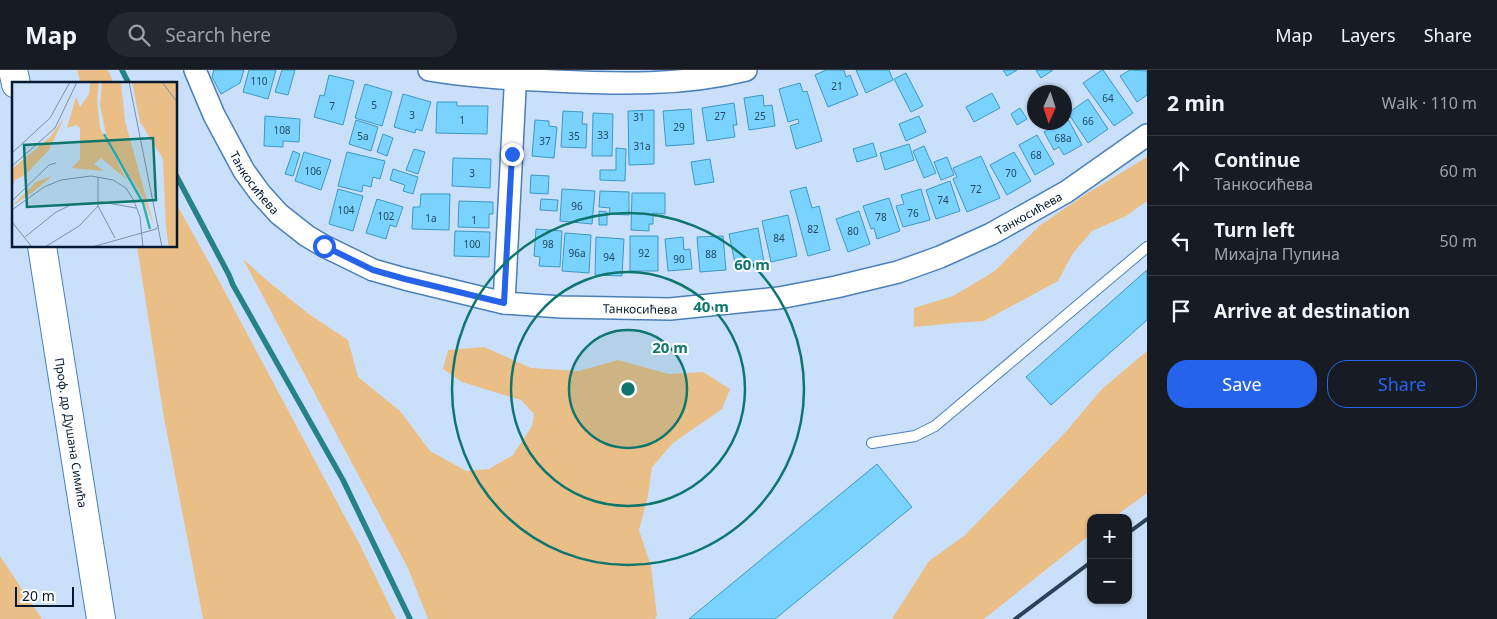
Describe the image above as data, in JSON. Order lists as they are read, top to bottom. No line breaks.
{"streets":{"street":["Танкосићева","Проф. др Душана Симића"]},"house_numbers":["110","21","64","5","7","3","27","25","31","1","66","29","108","33","5a","35","68a","37","31a","68","106","3","70","72","74","96","104","76","102","78","1a","1","82","80","84","100","98","96a","92","88","94","90"],"scale_bar":"20 m","north":"bottom","page":{"header":"Map","search":"Search here","nav":["Map","Layers","Share"],"heading":["2 min","Walk · 110 m"],"list":[["Continue","Танкосићева","60 m"],["Turn left","Михајла Пупина","50 m"],"Arrive at destination"],"buttons":["Save","Share"],"map_buttons":["+","−"],"scale":"20 m"},"rings":["60 m","40 m","20 m"]}
